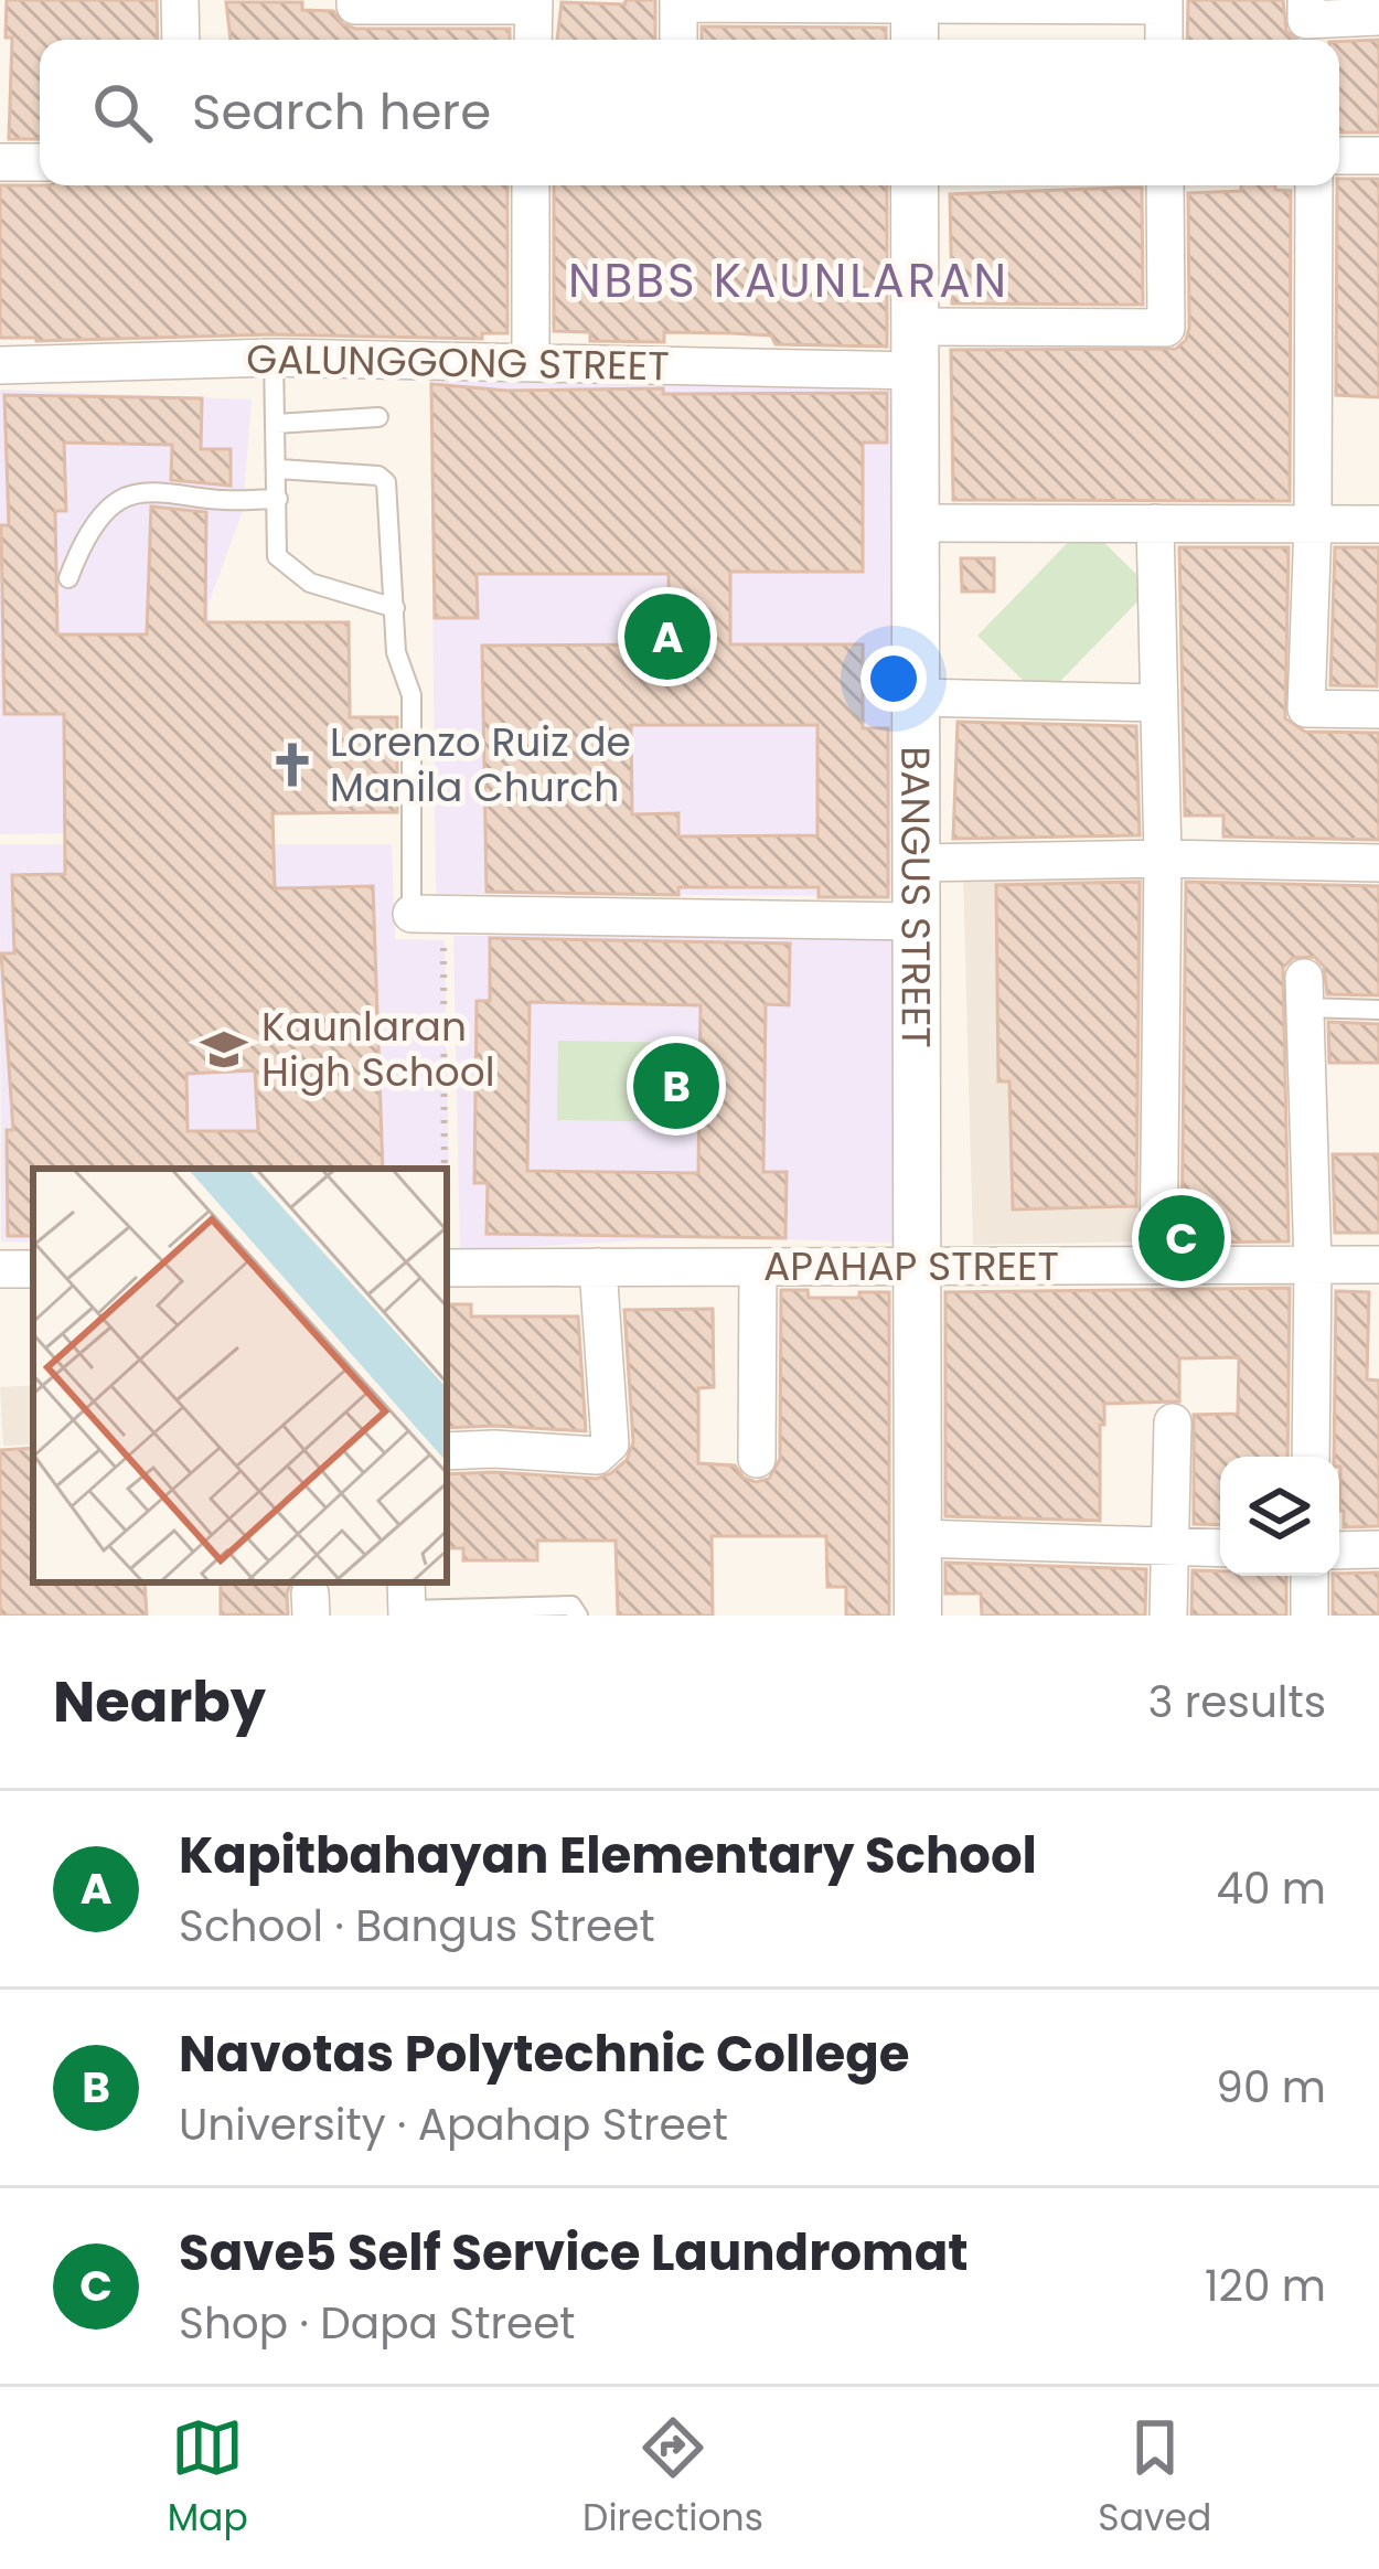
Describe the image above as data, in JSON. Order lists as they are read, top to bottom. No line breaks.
{"streets":{"street":["GALUNGGONG STREET","BANGUS STREET","APAHAP STREET"]},"crossings":[["GALUNGGONG STREET","BANGUS STREET"],["BANGUS STREET","APAHAP STREET"]],"districts":["NBBS KAUNLARAN"],"places":{"church":["Lorenzo Ruiz de Manila Church"],"school or university":["Kaunlaran High School"]},"page":{"search":"Search here","pins":["A","B","C"],"heading":["Nearby","3 results"],"list":[{"mark":"A","name":"Kapitbahayan Elementary School","note":"School · Bangus Street","value":"40 m"},{"mark":"B","name":"Navotas Polytechnic College","note":"University · Apahap Street","value":"90 m"},{"mark":"C","name":"Save5 Self Service Laundromat","note":"Shop · Dapa Street","value":"120 m"}],"nav":["Map","Directions","Saved"]}}
